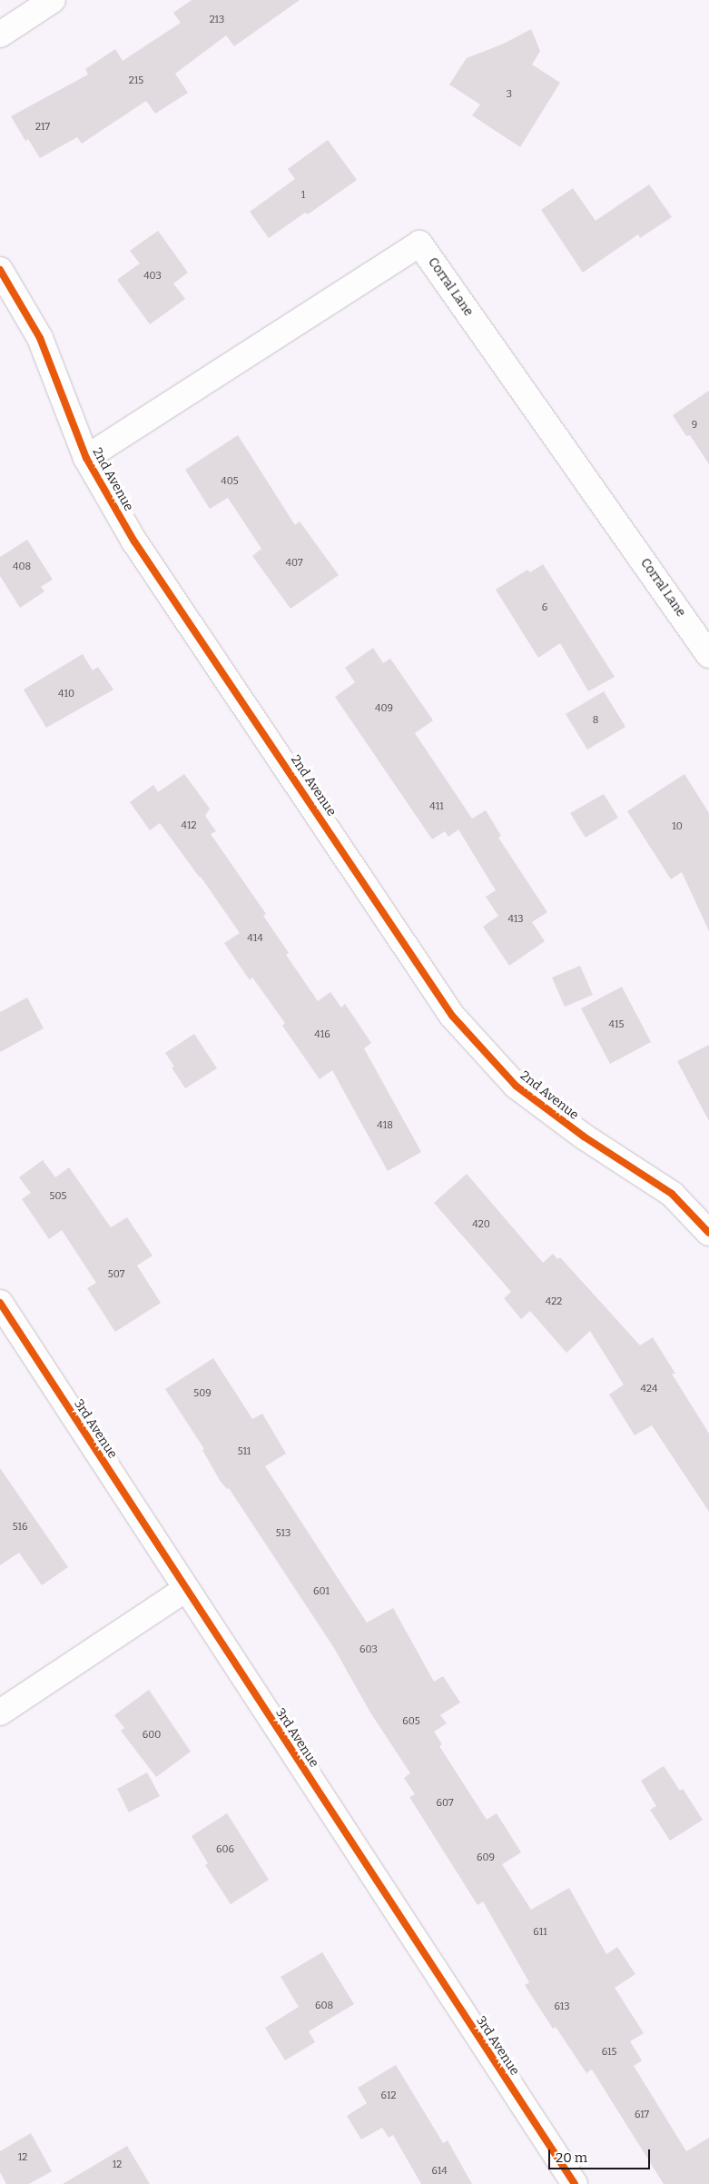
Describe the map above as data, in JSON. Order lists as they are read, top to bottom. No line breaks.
{"streets":{"street":["Corral Lane","2nd Avenue","3rd Avenue"]},"crossings":[["Corral Lane","2nd Avenue"]],"house_numbers":["213","215","3","217","1","403","9","405","407","408","6","410","409","8","411","412","10","413","414","415","416","418","505","420","507","422","424","509","511","516","513","601","603","605","600","607","606","609","611","608","613","615","612","617","12","12","614"],"scale_bar":"20 m"}
